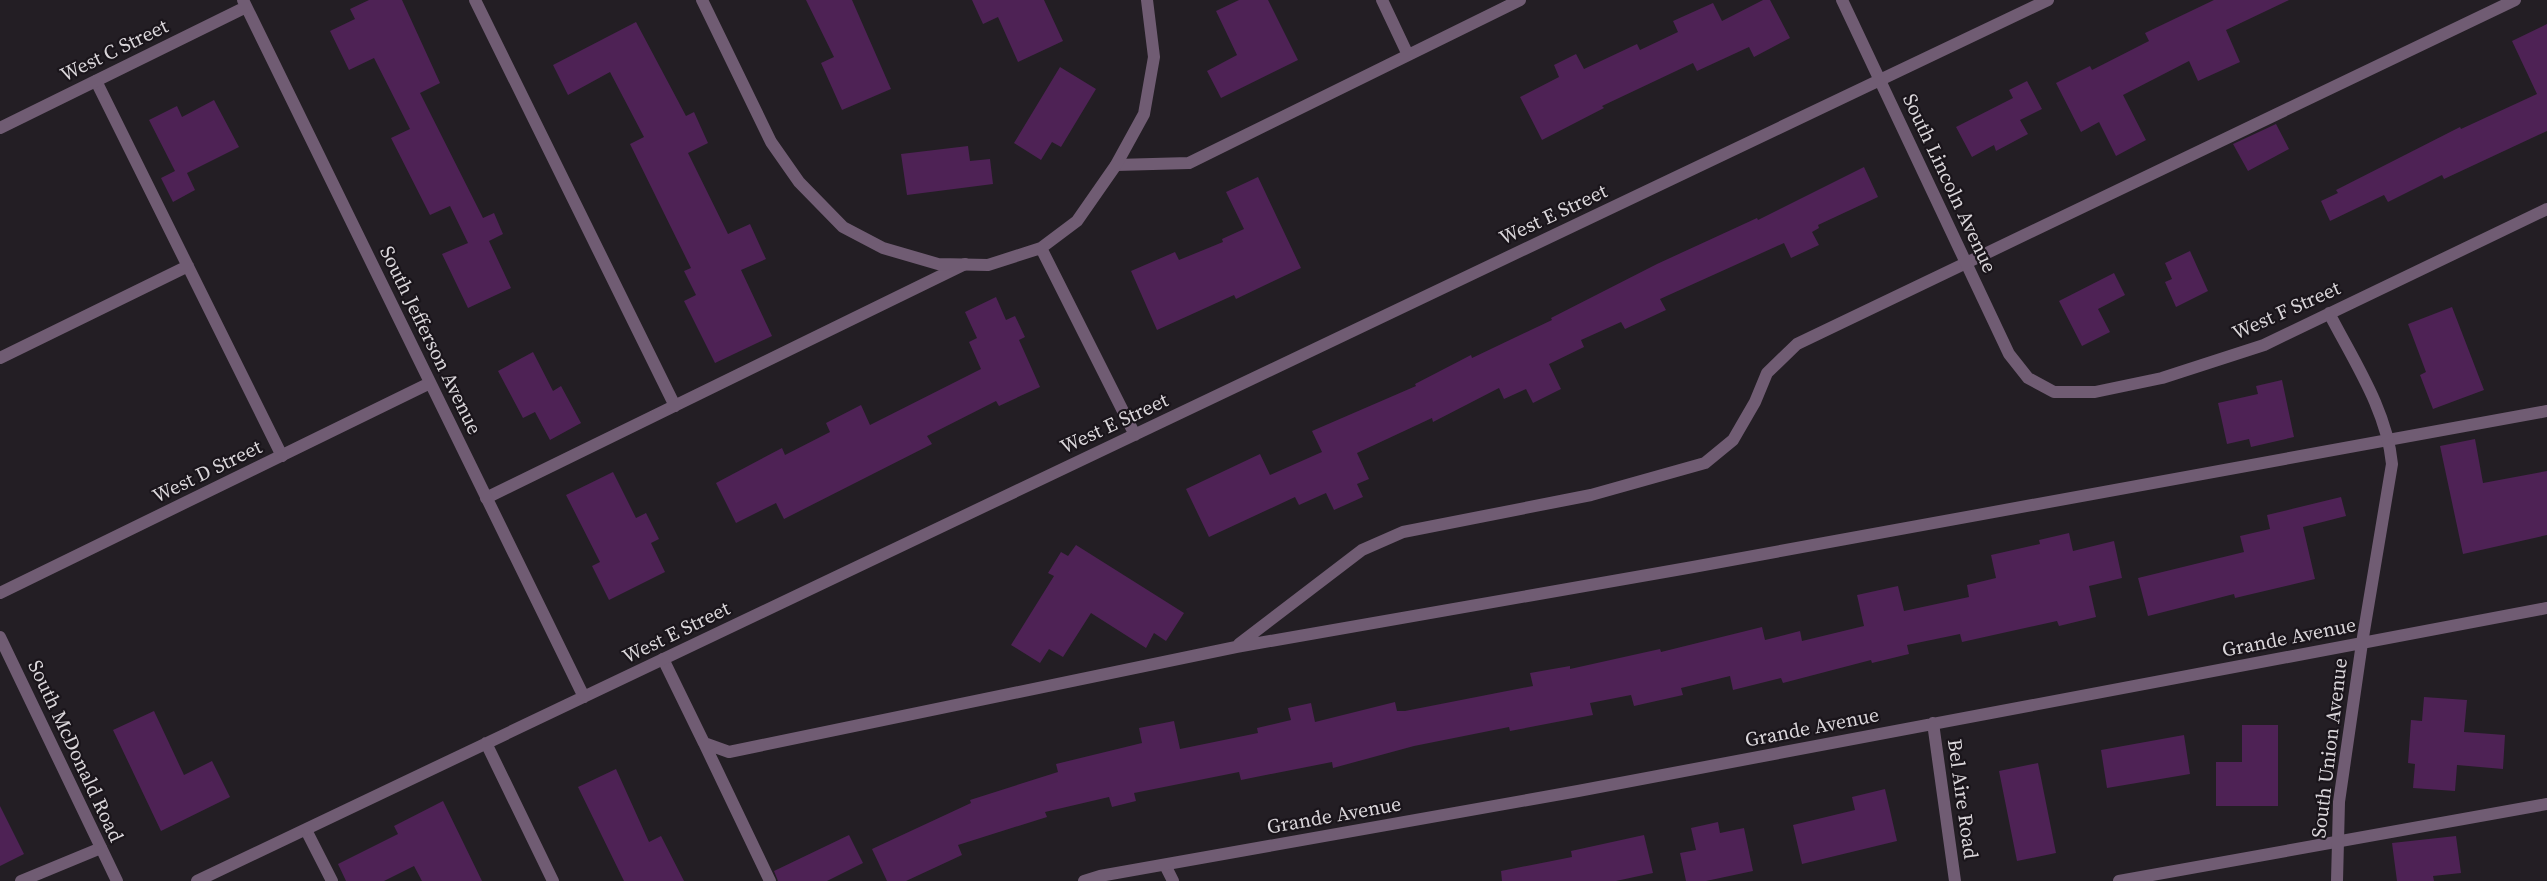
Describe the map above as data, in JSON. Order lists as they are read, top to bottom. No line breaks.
{"streets":{"street":["West C Street","South Lincoln Avenue","West E Street","West F Street","South Jefferson Avenue","West D Street","Grande Avenue","South Union Avenue","South McDonald Road","Bel Aire Road"]},"crossings":[["West C Street","South Jefferson Avenue"],["South Lincoln Avenue","West E Street"],["South Lincoln Avenue","West F Street"],["West E Street","South Jefferson Avenue"],["West F Street","South Union Avenue"],["South Jefferson Avenue","West D Street"],["Grande Avenue","South Union Avenue"],["Grande Avenue","Bel Aire Road"]]}
